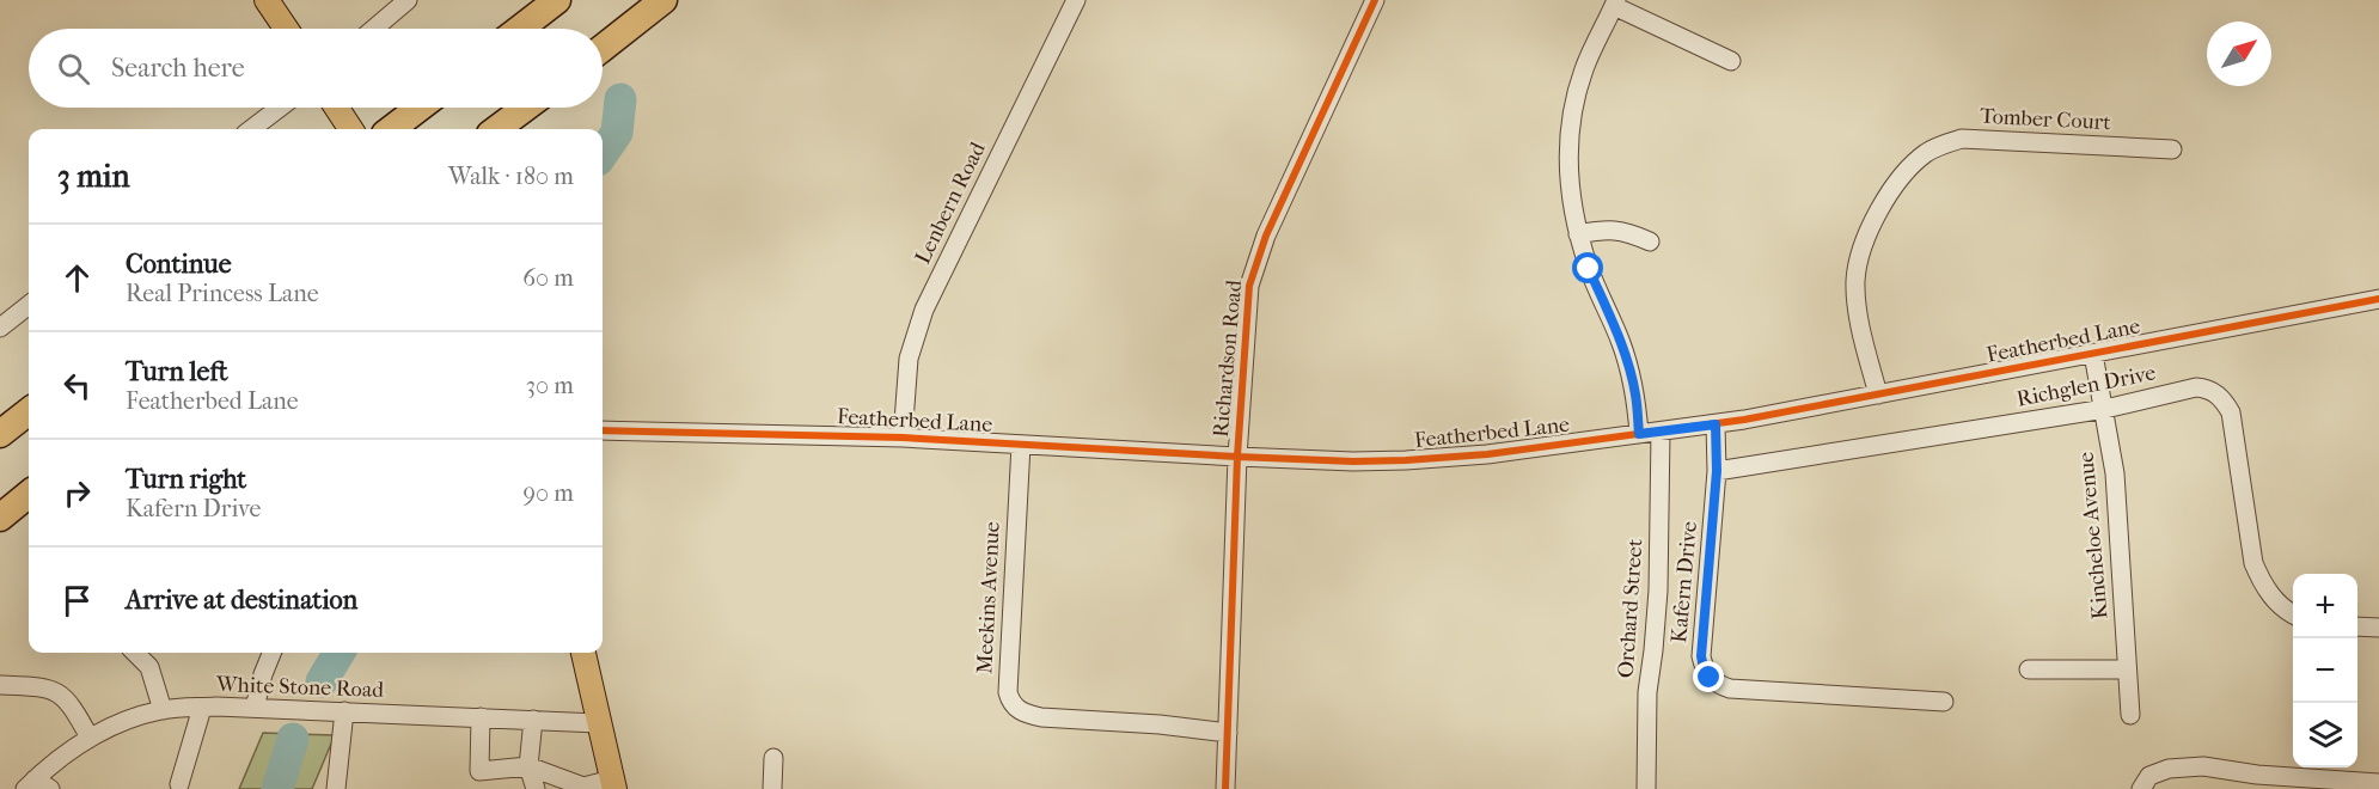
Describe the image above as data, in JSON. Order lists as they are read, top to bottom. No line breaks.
{"streets":{"street":["Tomber Court","Lenbern Road","Featherbed Lane","Richardson Road","Richglen Drive","Kincheloe Avenue","Kafern Drive","Meekins Avenue","Orchard Street","White Stone Road"]},"crossings":[["Tomber Court","Featherbed Lane"],["Lenbern Road","Featherbed Lane"],["Featherbed Lane","Richardson Road"],["Featherbed Lane","Kincheloe Avenue"],["Featherbed Lane","Kafern Drive"],["Featherbed Lane","Meekins Avenue"],["Featherbed Lane","Orchard Street"],["Richardson Road","Meekins Avenue"],["Richglen Drive","Kincheloe Avenue"],["Richglen Drive","Kafern Drive"]],"north":"top right","page":{"search":"Search here","heading":["3 min","Walk · 180 m"],"list":[["Continue","Real Princess Lane","60 m"],["Turn left","Featherbed Lane","30 m"],["Turn right","Kafern Drive","90 m"],"Arrive at destination"],"map_buttons":["+","−"]}}
